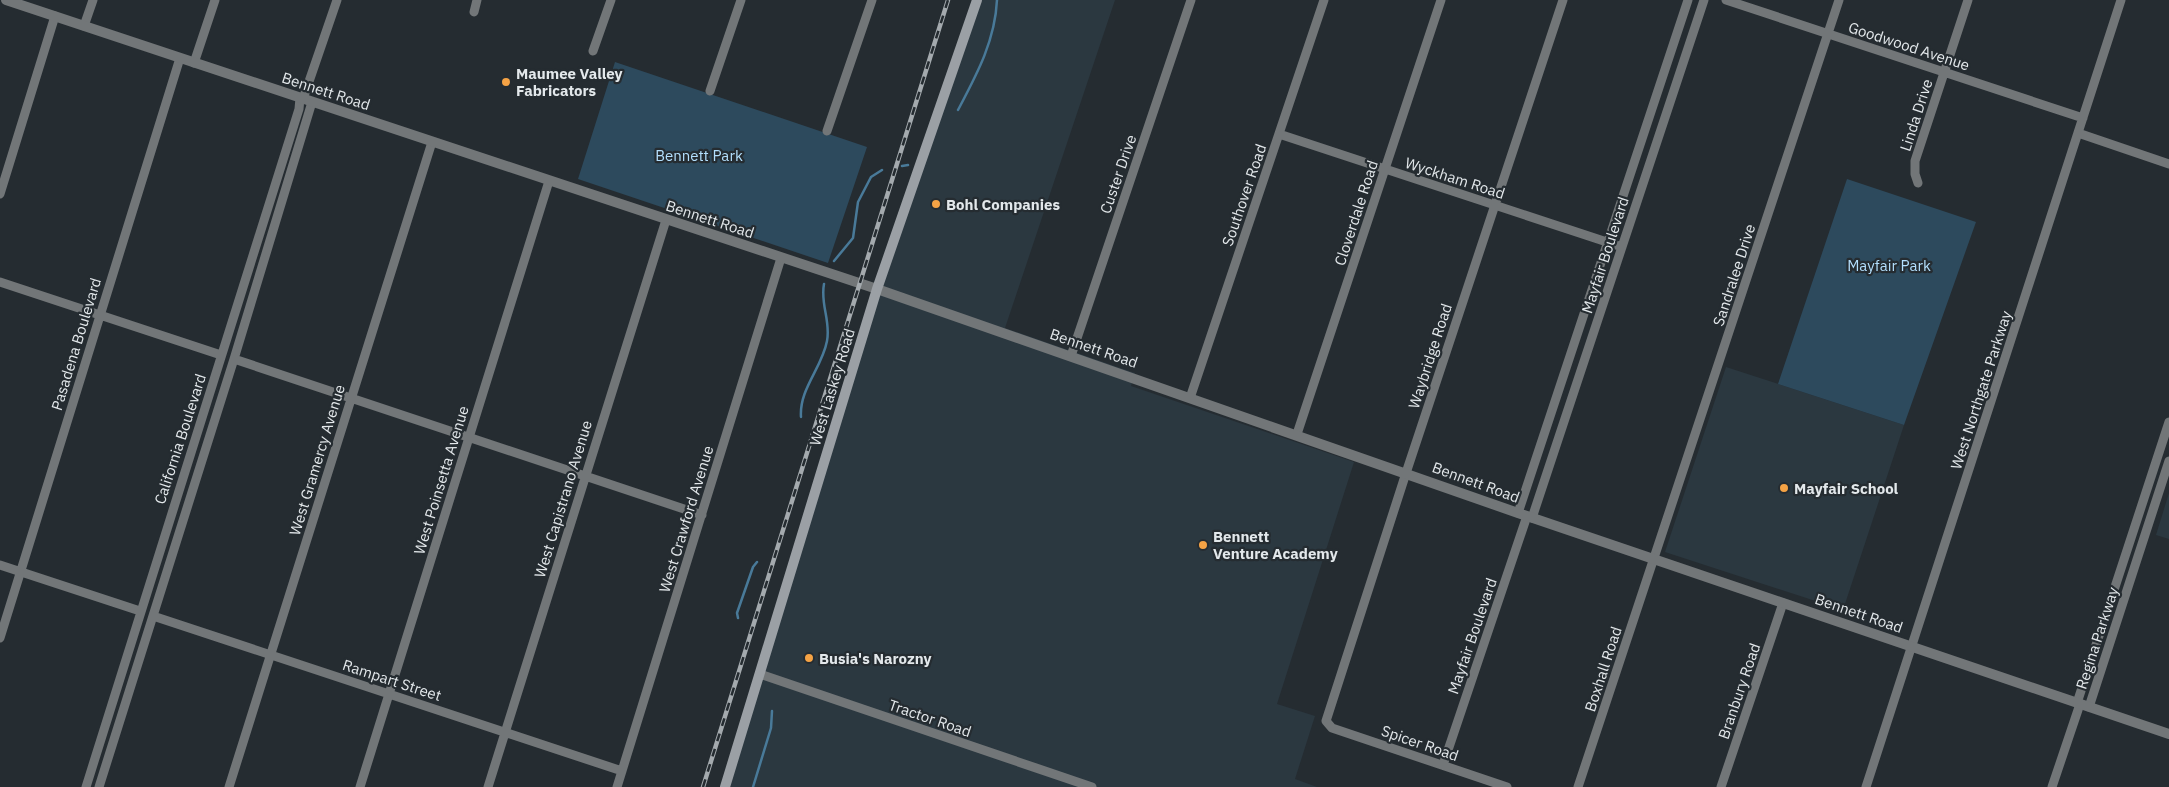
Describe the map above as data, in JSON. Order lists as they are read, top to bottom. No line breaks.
{"streets":{"main road":["West Laskey Road"],"street":["Goodwood Avenue","Bennett Road","Linda Drive","Custer Drive","Wyckham Road","Southover Road","Cloverdale Road","Mayfair Boulevard","Sandralee Drive","Pasadena Boulevard","Waybridge Road","West Northgate Parkway","California Boulevard","West Gramercy Avenue","West Poinsetta Avenue","West Capistrano Avenue","West Crawford Avenue","Regina Parkway","Boxhall Road","Rampart Street","Branbury Road","Tractor Road","Spicer Road"]},"crossings":[["Goodwood Avenue","Linda Drive"],["Goodwood Avenue","Sandralee Drive"],["Goodwood Avenue","West Northgate Parkway"],["Bennett Road","Custer Drive"],["Bennett Road","Southover Road"],["Bennett Road","Cloverdale Road"],["Bennett Road","Mayfair Boulevard"],["Bennett Road","Sandralee Drive"],["Bennett Road","Pasadena Boulevard"],["Bennett Road","Waybridge Road"],["Bennett Road","West Laskey Road"],["Bennett Road","West Northgate Parkway"],["Bennett Road","California Boulevard"],["Bennett Road","West Gramercy Avenue"],["Bennett Road","West Poinsetta Avenue"],["Bennett Road","West Capistrano Avenue"],["Bennett Road","West Crawford Avenue"],["Bennett Road","Regina Parkway"],["Bennett Road","Boxhall Road"],["Bennett Road","Branbury Road"],["Wyckham Road","Southover Road"],["Wyckham Road","Cloverdale Road"],["Wyckham Road","Mayfair Boulevard"],["Wyckham Road","Waybridge Road"],["Mayfair Boulevard","Spicer Road"],["Sandralee Drive","Boxhall Road"],["Pasadena Boulevard","Rampart Street"],["Waybridge Road","Spicer Road"],["West Laskey Road","Tractor Road"],["California Boulevard","Rampart Street"],["West Gramercy Avenue","Rampart Street"],["West Poinsetta Avenue","Rampart Street"],["West Capistrano Avenue","Rampart Street"],["West Crawford Avenue","Rampart Street"]],"parks":["Bennett Park","Mayfair Park"],"places":["Maumee Valley Fabricators","Bohl Companies","Mayfair School","Bennett Venture Academy","Busia's Narozny"]}
